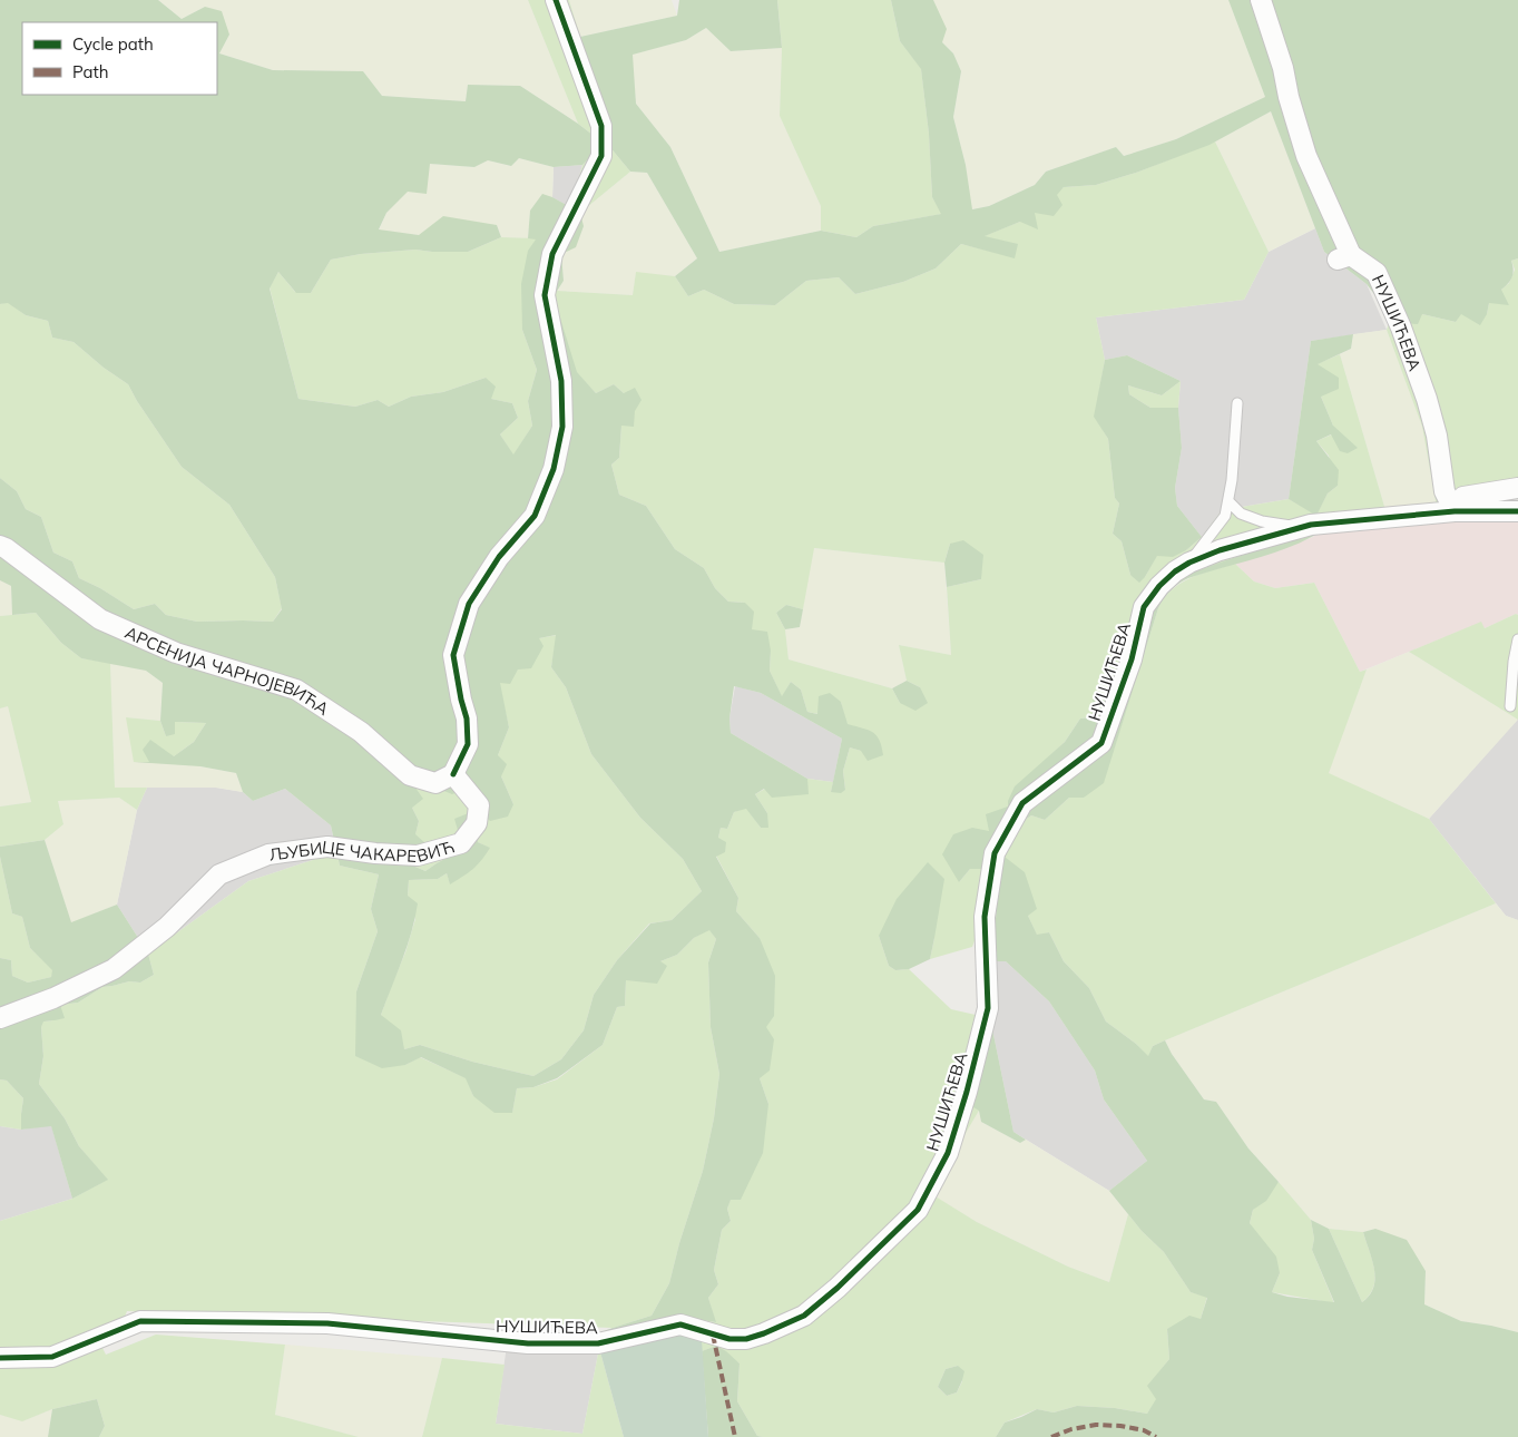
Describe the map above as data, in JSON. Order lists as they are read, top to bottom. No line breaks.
{"streets":{"street":["НУШИЋЕВА","АРСЕНИЈА ЧАРНОЈЕВИЋА","ЉУБИЦЕ ЧАКАРЕВИЋ"]},"crossings":[["АРСЕНИЈА ЧАРНОЈЕВИЋА","ЉУБИЦЕ ЧАКАРЕВИЋ"]],"legend":["Cycle path","Path"]}
